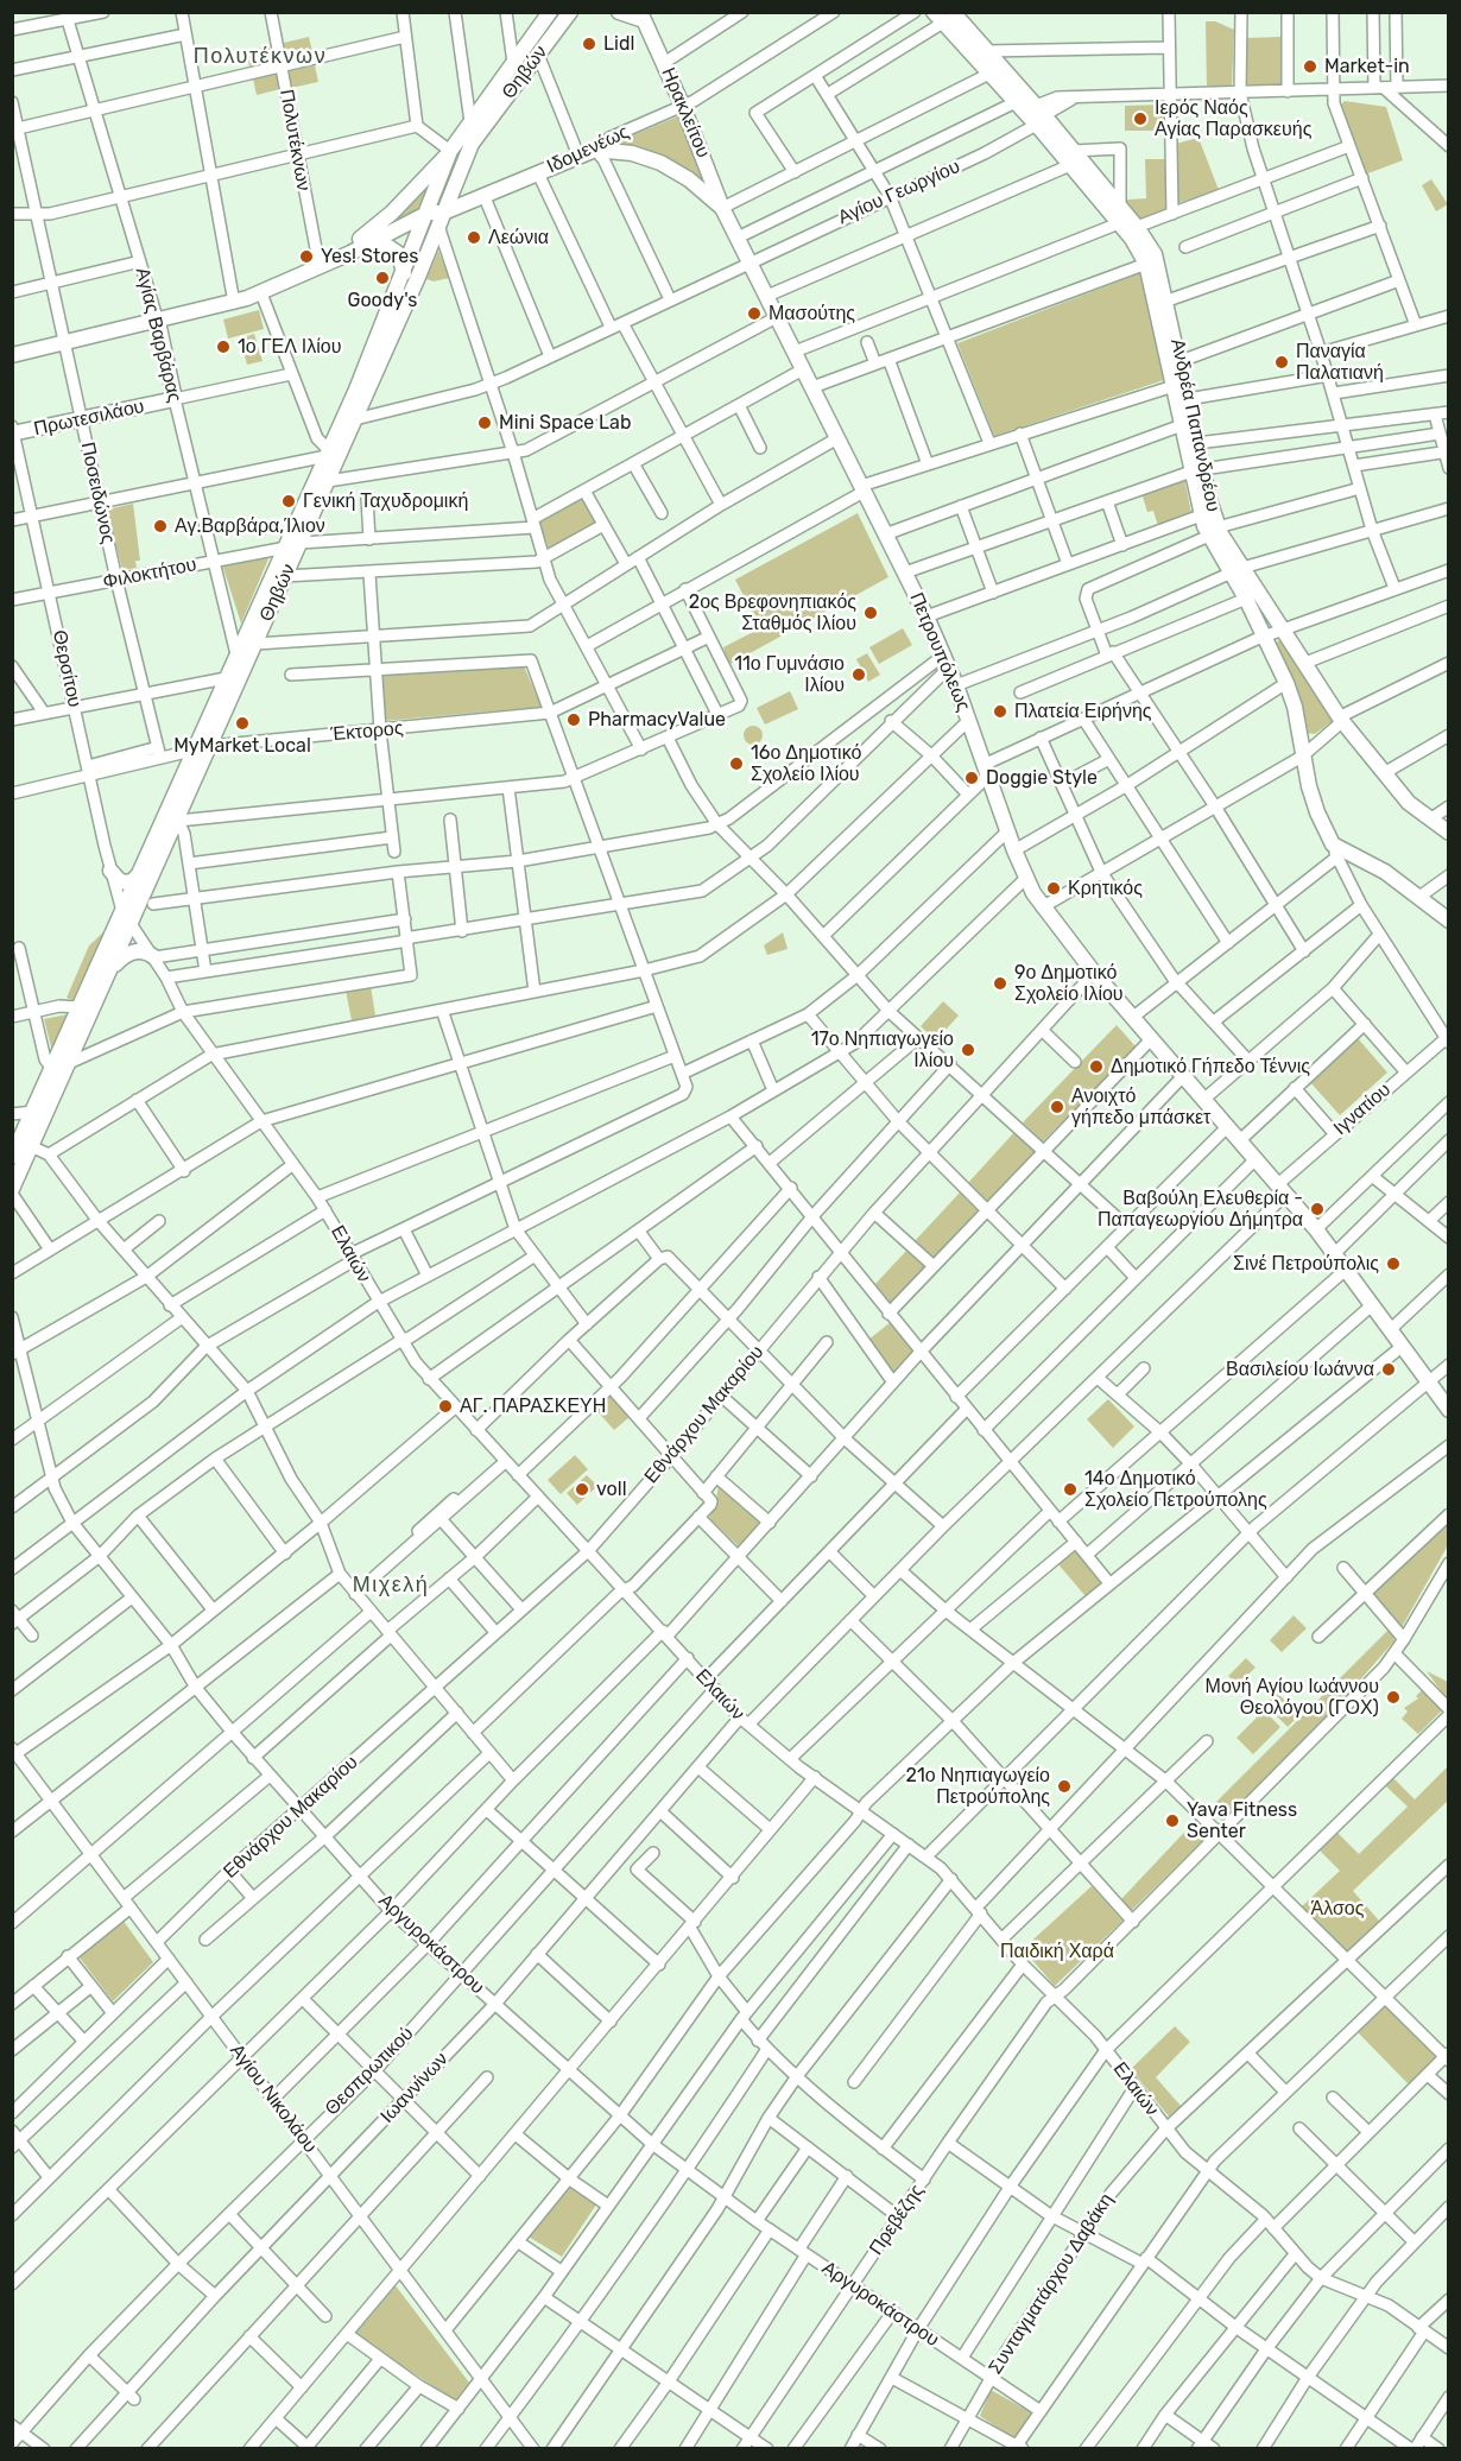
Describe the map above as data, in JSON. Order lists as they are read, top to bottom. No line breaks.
{"streets":{"main road":["Θηβών","Ηρακλείτου","Ιδομενέως","Αγίας Βαρβάρας","Πρωτεσιλάου","Ανδρέα Παπανδρέου","Πετρουπόλεως"],"street":["Πολυτέκνων","Αγίου Γεωργίου","Ποσειδώνος","Φιλοκτήτου","Θερσίτου","Έκτορος","Ιγνατίου","Ελαιών","Εθνάρχου Μακαρίου","Αργυροκάστρου","Θεσπρωτικού","Ιωαννίνων","Αγίου Νικολάου","Πρεβέζης","Συνταγματάρχου Δαβάκη"]},"crossings":[["Θηβών","Ιδομενέως"],["Θηβών","Αγίου Γεωργίου"],["Θηβών","Αγίας Βαρβάρας"],["Θηβών","Φιλοκτήτου"],["Θηβών","Θερσίτου"],["Θηβών","Έκτορος"],["Θηβών","Ελαιών"],["Ηρακλείτου","Ιδομενέως"],["Ηρακλείτου","Πετρουπόλεως"],["Πολυτέκνων","Ιδομενέως"],["Ιδομενέως","Αγίας Βαρβάρας"],["Ιδομενέως","Ποσειδώνος"],["Ιδομενέως","Πετρουπόλεως"],["Αγίου Γεωργίου","Ανδρέα Παπανδρέου"],["Αγίου Γεωργίου","Πετρουπόλεως"],["Αγίας Βαρβάρας","Πρωτεσιλάου"],["Αγίας Βαρβάρας","Φιλοκτήτου"],["Πρωτεσιλάου","Ποσειδώνος"],["Πρωτεσιλάου","Θερσίτου"],["Ποσειδώνος","Φιλοκτήτου"],["Ποσειδώνος","Έκτορος"],["Φιλοκτήτου","Θερσίτου"],["Πετρουπόλεως","Ιγνατίου"],["Πετρουπόλεως","Εθνάρχου Μακαρίου"],["Θερσίτου","Έκτορος"],["Θερσίτου","Ελαιών"],["Ιγνατίου","Ιωαννίνων"],["Ελαιών","Εθνάρχου Μακαρίου"],["Ελαιών","Θεσπρωτικού"],["Ελαιών","Ιωαννίνων"],["Ελαιών","Πρεβέζης"],["Ελαιών","Συνταγματάρχου Δαβάκη"],["Εθνάρχου Μακαρίου","Αργυροκάστρου"],["Εθνάρχου Μακαρίου","Αγίου Νικολάου"],["Αργυροκάστρου","Θεσπρωτικού"],["Αργυροκάστρου","Ιωαννίνων"],["Αργυροκάστρου","Πρεβέζης"],["Αργυροκάστρου","Συνταγματάρχου Δαβάκη"],["Θεσπρωτικού","Αγίου Νικολάου"],["Ιωαννίνων","Αγίου Νικολάου"]],"districts":["Πολυτέκνων","Μιχελή"],"parks":["Άλσος","Παιδική Χαρά"],"places":["Lidl","Market-in","Ιερός Ναός Αγίας Παρασκευής","Λεώνια","Yes! Stores","Goody's","Μασούτης","1ο ΓΕΛ Ιλίου","Παναγία Παλατιανή","Mini Space Lab","Γενική Ταχυδρομική","Αγ.Βαρβάρα,Ίλιον","2ος Βρεφονηπιακός Σταθμός Ιλίου","11ο Γυμνάσιο Ιλίου","Πλατεία Ειρήνης","PharmacyValue","MyMarket Local","16ο Δημοτικό Σχολείο Ιλίου","Doggie Style","Κρητικός","9ο Δημοτικό Σχολείο Ιλίου","17ο Νηπιαγωγείο Ιλίου","Δημοτικό Γήπεδο Τέννις","Ανοιχτό γήπεδο μπάσκετ","Βαβούλη Ελευθερία - Παπαγεωργίου Δήμητρα","Σινέ Πετρούπολις","Βασιλείου Ιωάννα","ΑΓ. ΠΑΡΑΣΚΕΥΗ","voll","14ο Δημοτικό Σχολείο Πετρούπολης","Μονή Αγίου Ιωάννου Θεολόγου (ΓΟΧ)","21ο Νηπιαγωγείο Πετρούπολης","Yava Fitness Senter"]}
